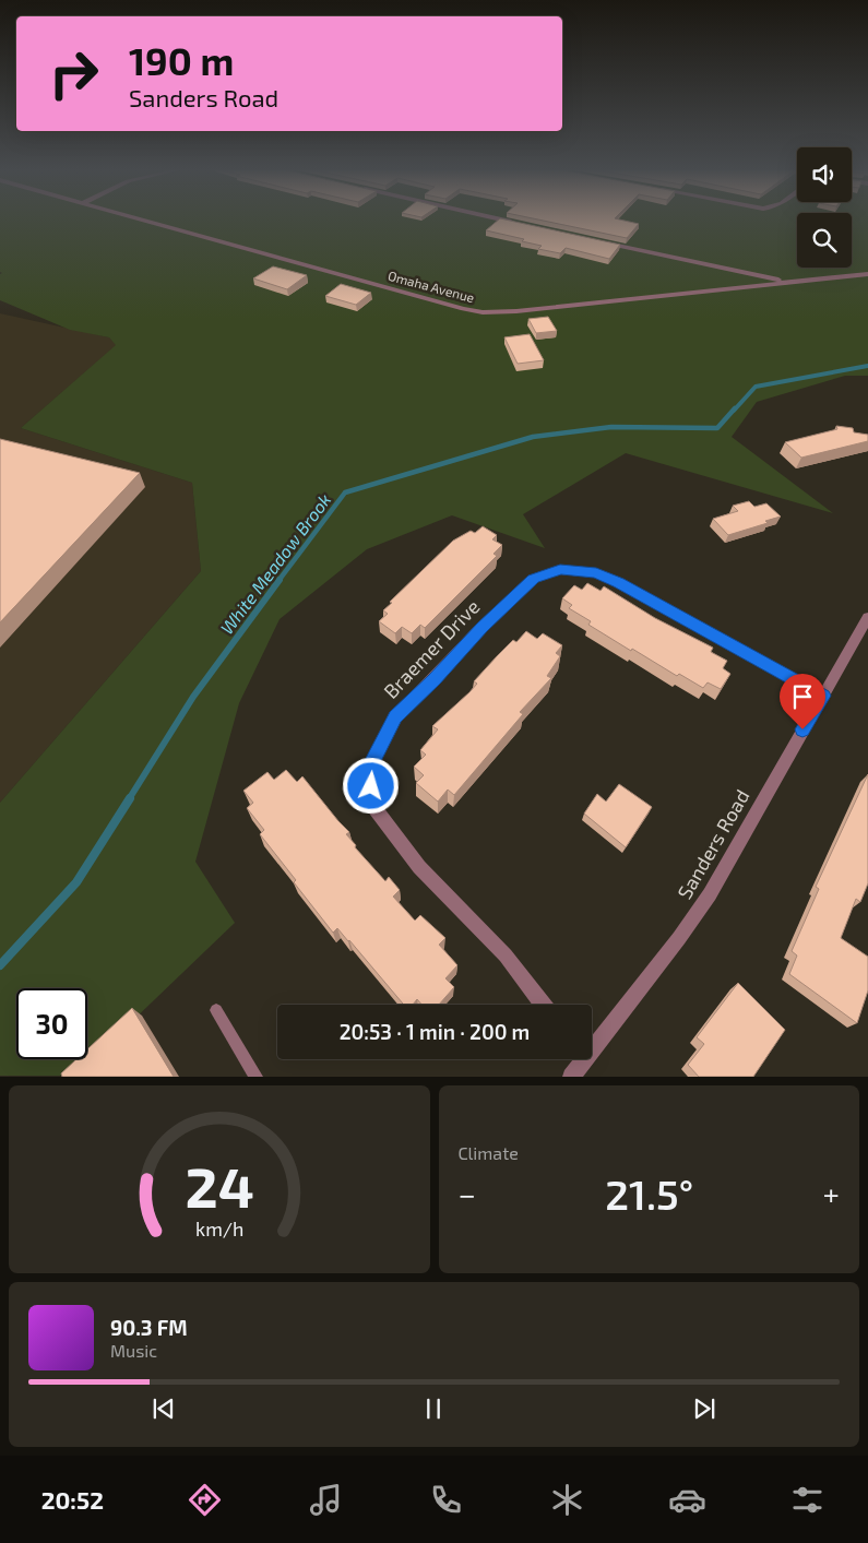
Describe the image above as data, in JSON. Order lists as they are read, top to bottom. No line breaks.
{"streets":{"street":["Omaha Avenue","Braemer Drive","Sanders Road"]},"crossings":[["Braemer Drive","Sanders Road"]],"water":["White Meadow Brook"],"page":{"turn":["190 m","Sanders Road"],"limit":"30","trip":"20:53 · 1 min · 200 m","tile":"Climate","heat":["−","21.5°","+"],"song":["90.3 FM","Music"],"tabs":"20:52","gauge":["24","km/h"]}}
